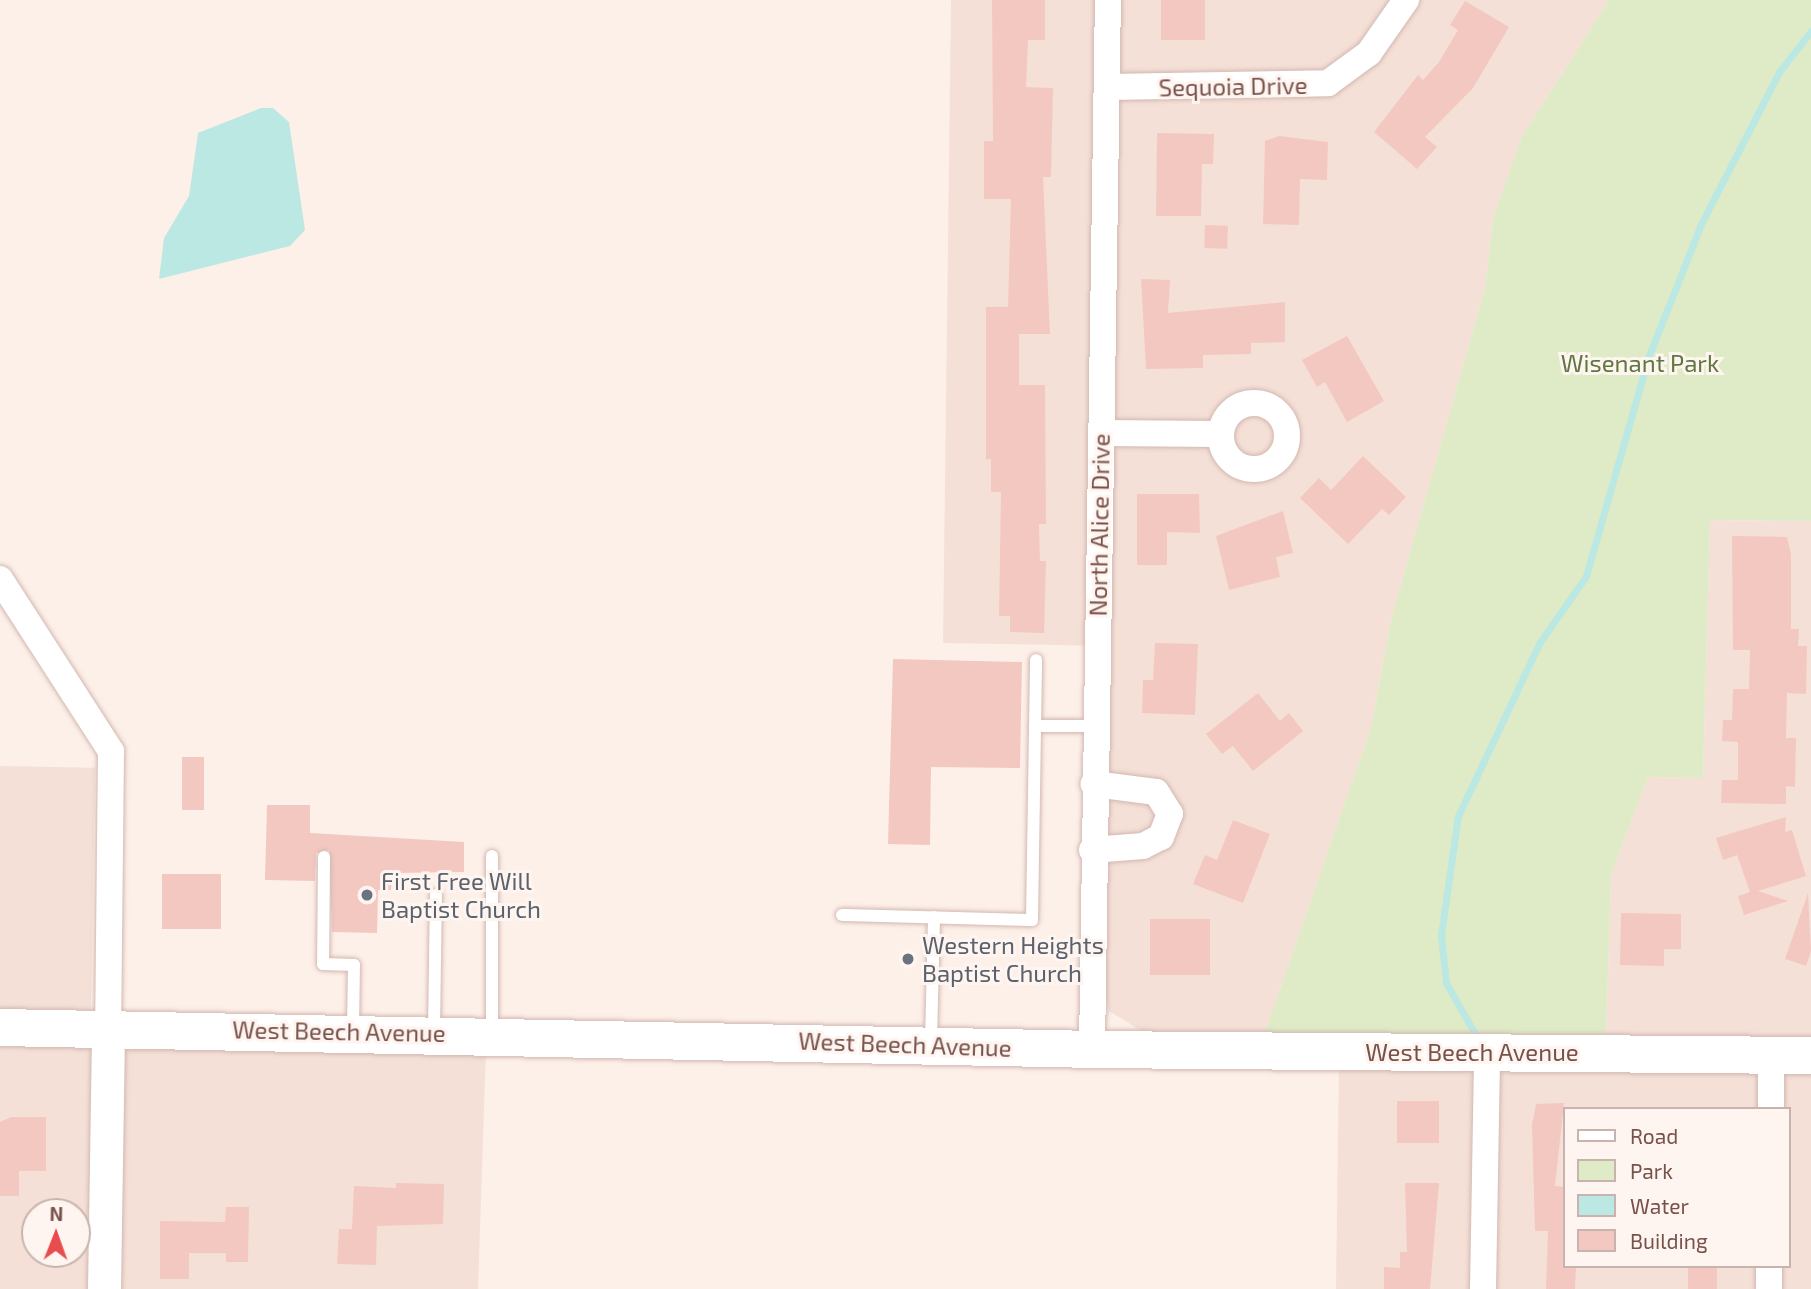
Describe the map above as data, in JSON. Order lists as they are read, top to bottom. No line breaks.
{"streets":{"main road":["West Beech Avenue"],"street":["Sequoia Drive","North Alice Drive"]},"crossings":[["Sequoia Drive","North Alice Drive"],["North Alice Drive","West Beech Avenue"]],"parks":["Wisenant Park"],"places":["First Free Will Baptist Church","Western Heights Baptist Church"],"legend":["Road","Park","Water","Building"],"north":"top"}
